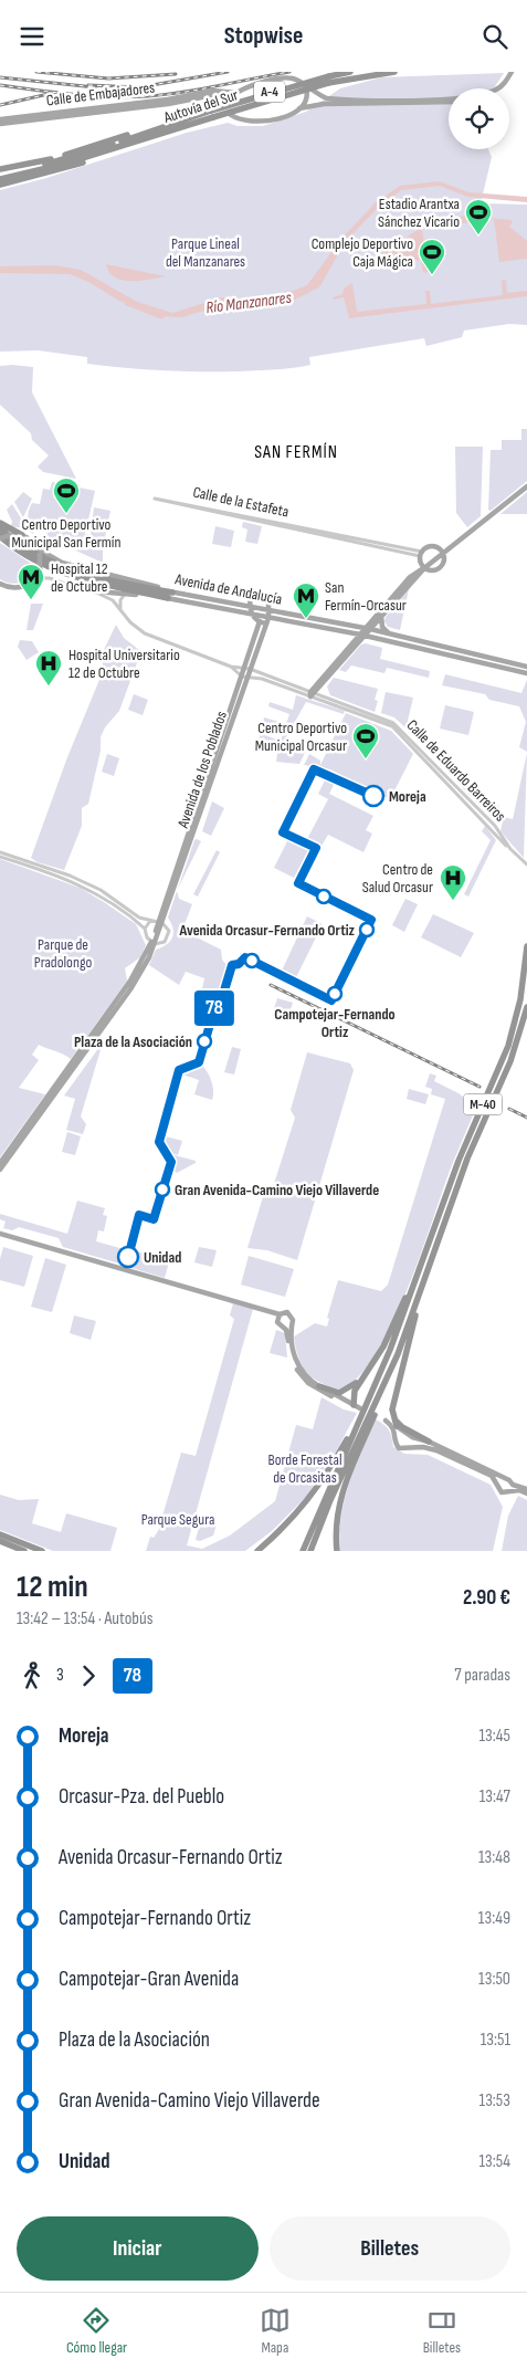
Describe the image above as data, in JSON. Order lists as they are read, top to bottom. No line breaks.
{"streets":{"highway":["A-4","Autovía del Sur","Avenida de Andalucía","M-40"],"main road":["Calle de Embajadores","Avenida de los Poblados"],"street":["Calle de la Estafeta","Calle de Eduardo Barreiros"]},"crossings":[["Avenida de Andalucía","Avenida de los Poblados"],["Avenida de los Poblados","Calle de Eduardo Barreiros"]],"districts":["SAN FERMÍN"],"water":["Río Manzanares"],"parks":["Parque Lineal del Manzanares","Parque de Pradolongo","Borde Forestal de Orcasitas","Parque Segura"],"places":{"sports":["Estadio Arantxa Sánchez Vicario","Complejo Deportivo Caja Mágica","Centro Deportivo Municipal San Fermín","Centro Deportivo Municipal Orcasur"],"metro station":["Hospital 12 de Octubre","San Fermín-Orcasur"],"hospital":["Hospital Universitario 12 de Octubre","Centro de Salud Orcasur"],"other":["Moreja","Avenida Orcasur-Fernando Ortiz","Campotejar-Fernando Ortiz","Plaza de la Asociación","Gran Avenida-Camino Viejo Villaverde","Unidad"]},"lines":["bus line 78"],"page":{"header":"Stopwise","on_map":"78","heading":["12 min","13:42 – 13:54 · Autobús","2.90 €"],"legs":["3","78","7 paradas"],"list":[{"name":"Moreja","value":"13:45"},{"name":"Orcasur-Pza. del Pueblo","value":"13:47"},{"name":"Avenida Orcasur-Fernando Ortiz","value":"13:48"},{"name":"Campotejar-Fernando Ortiz","value":"13:49"},{"name":"Campotejar-Gran Avenida","value":"13:50"},{"name":"Plaza de la Asociación","value":"13:51"},{"name":"Gran Avenida-Camino Viejo Villaverde","value":"13:53"},{"name":"Unidad","value":"13:54"}],"buttons":["Iniciar","Billetes"],"tabs":["Cómo llegar","Mapa","Billetes"]}}
